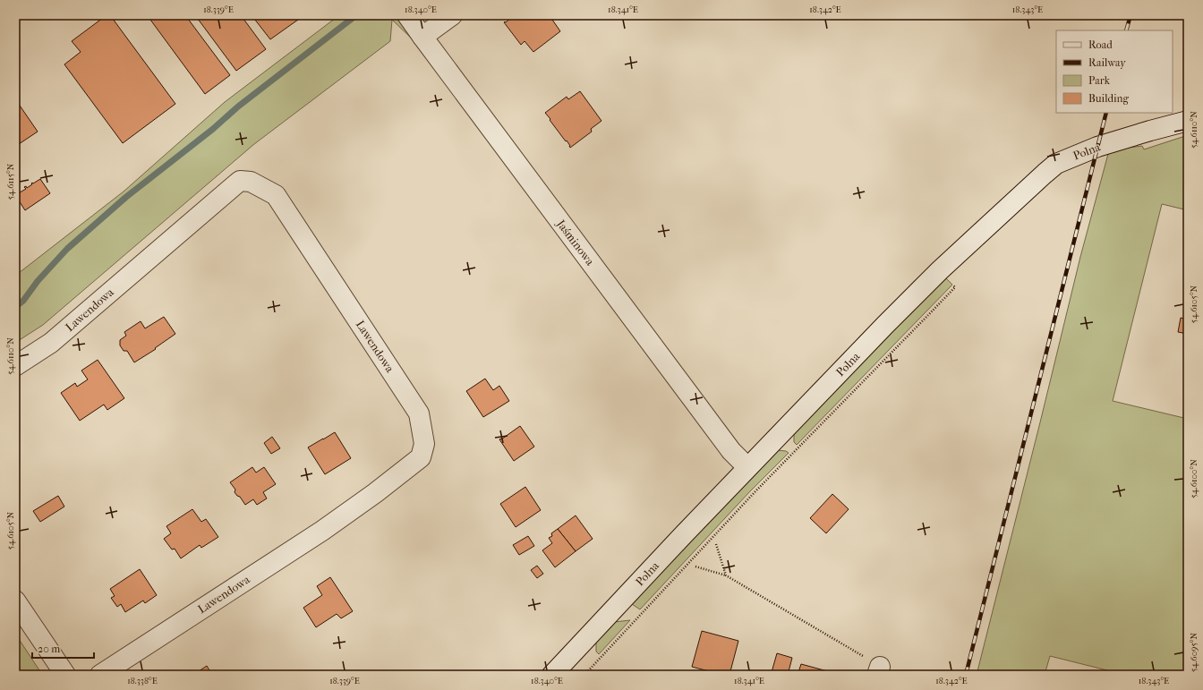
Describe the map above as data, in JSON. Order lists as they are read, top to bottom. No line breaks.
{"streets":{"street":["Polna","Jaśminowa","Lawendowa"]},"crossings":[["Polna","Jaśminowa"]],"legend":["Road","Railway","Park","Building"],"scale_bar":"20 m","coordinates":["18.339°E","18.340°E","18.341°E","18.342°E","18.343°E","54.6110°N","54.6115°N","54.6105°N","54.6100°N","54.6095°N","18.338°E"]}
